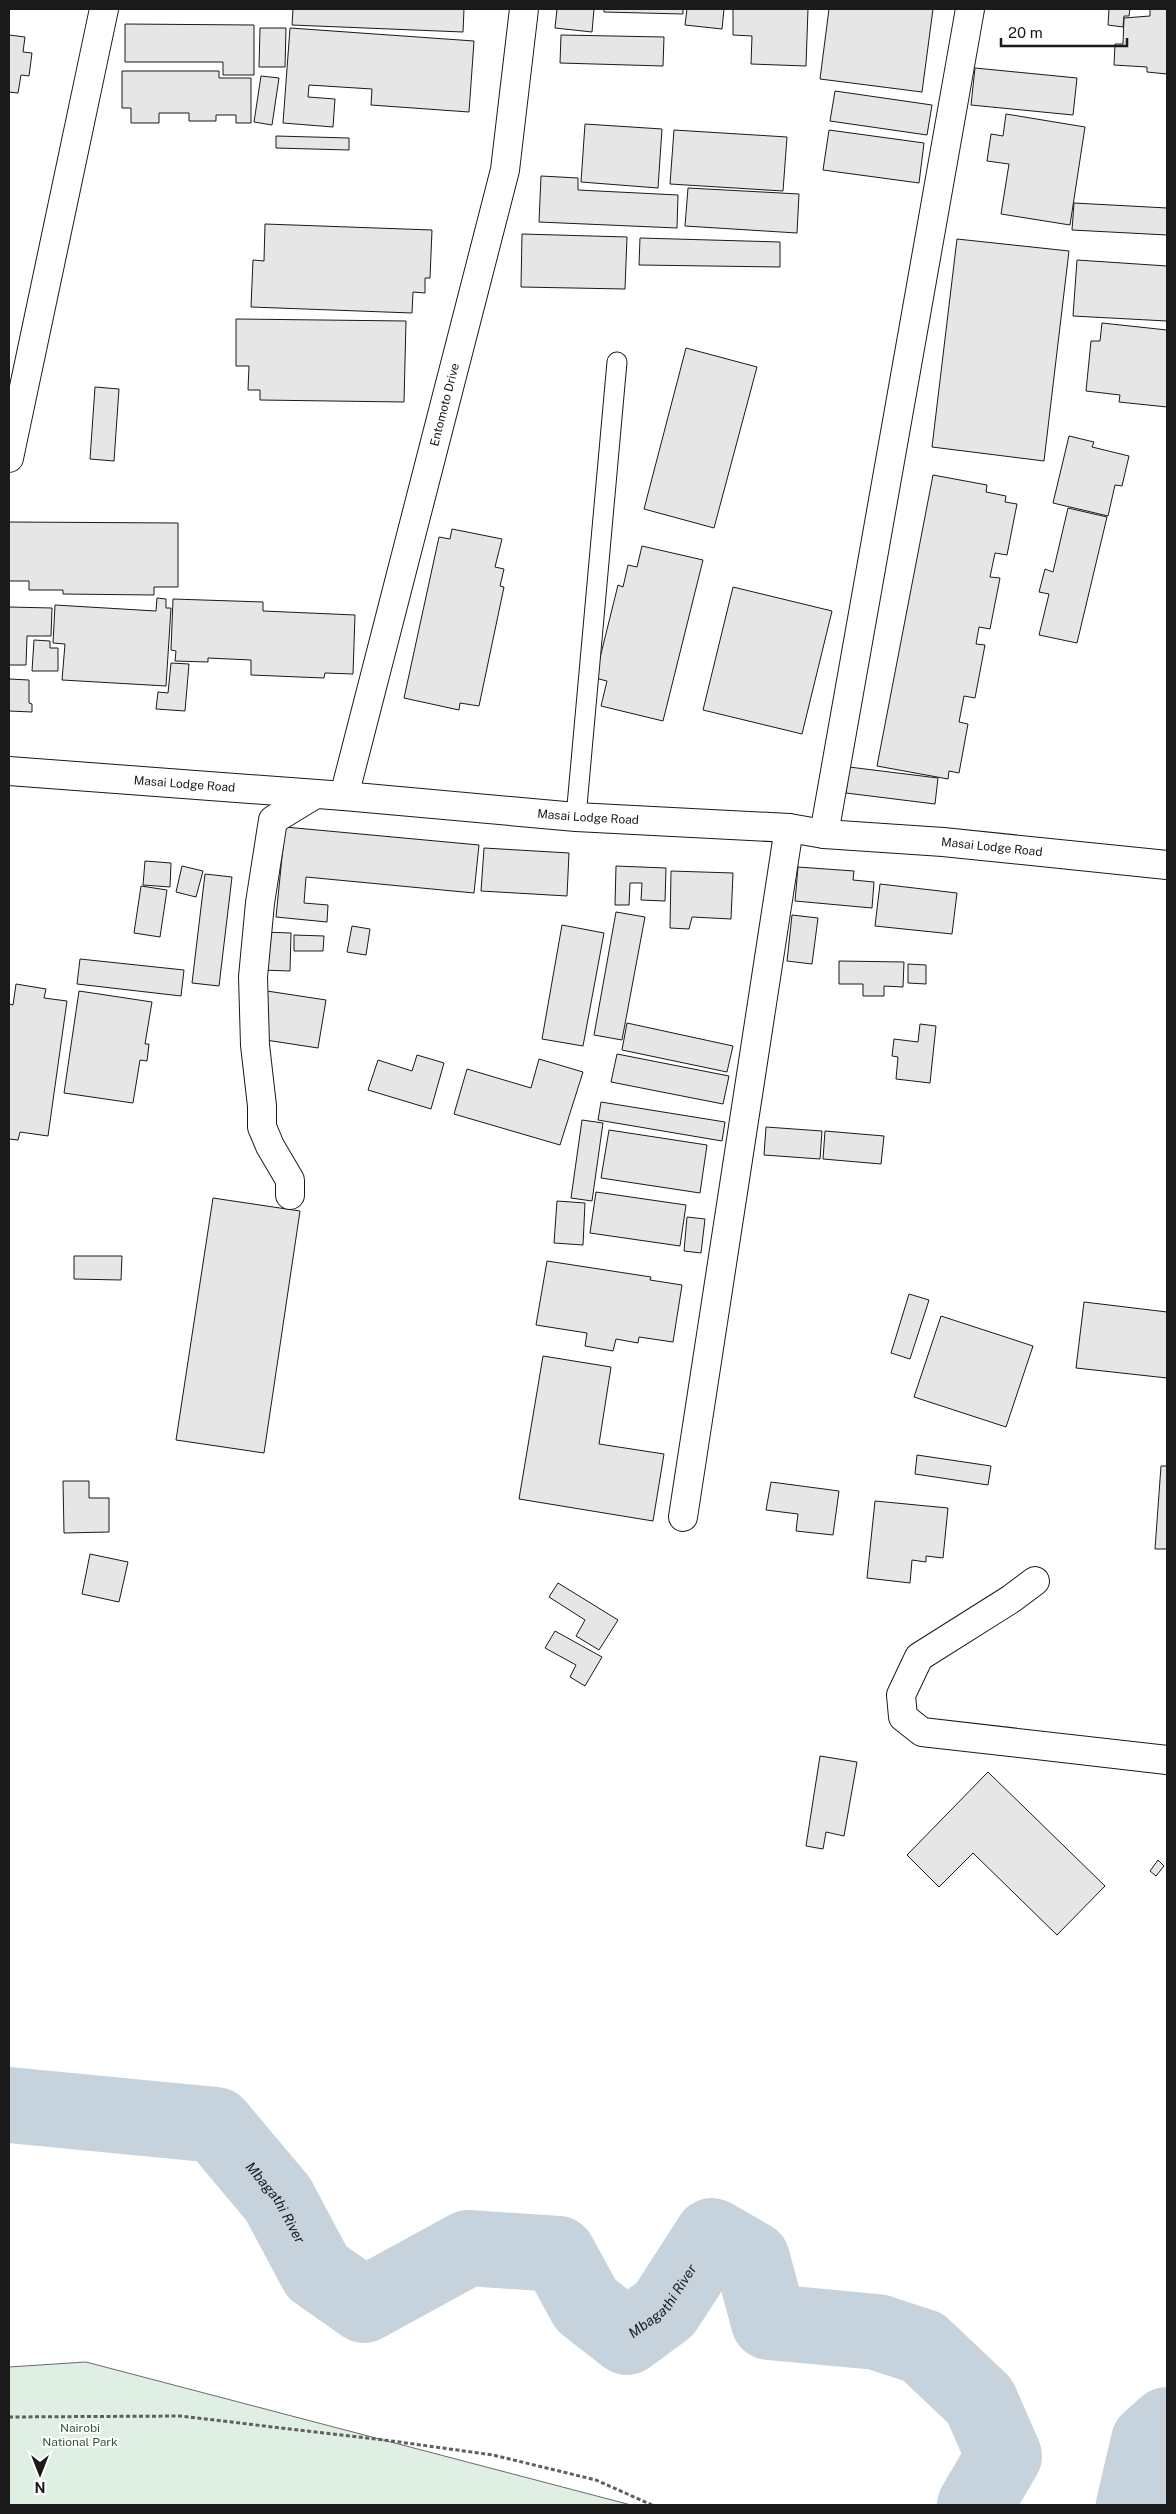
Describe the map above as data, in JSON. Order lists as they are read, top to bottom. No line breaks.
{"streets":{"street":["Entomoto Drive","Masai Lodge Road"]},"crossings":[["Entomoto Drive","Masai Lodge Road"]],"water":["Mbagathi River"],"parks":["Nairobi National Park"],"scale_bar":"20 m","north":"bottom"}
